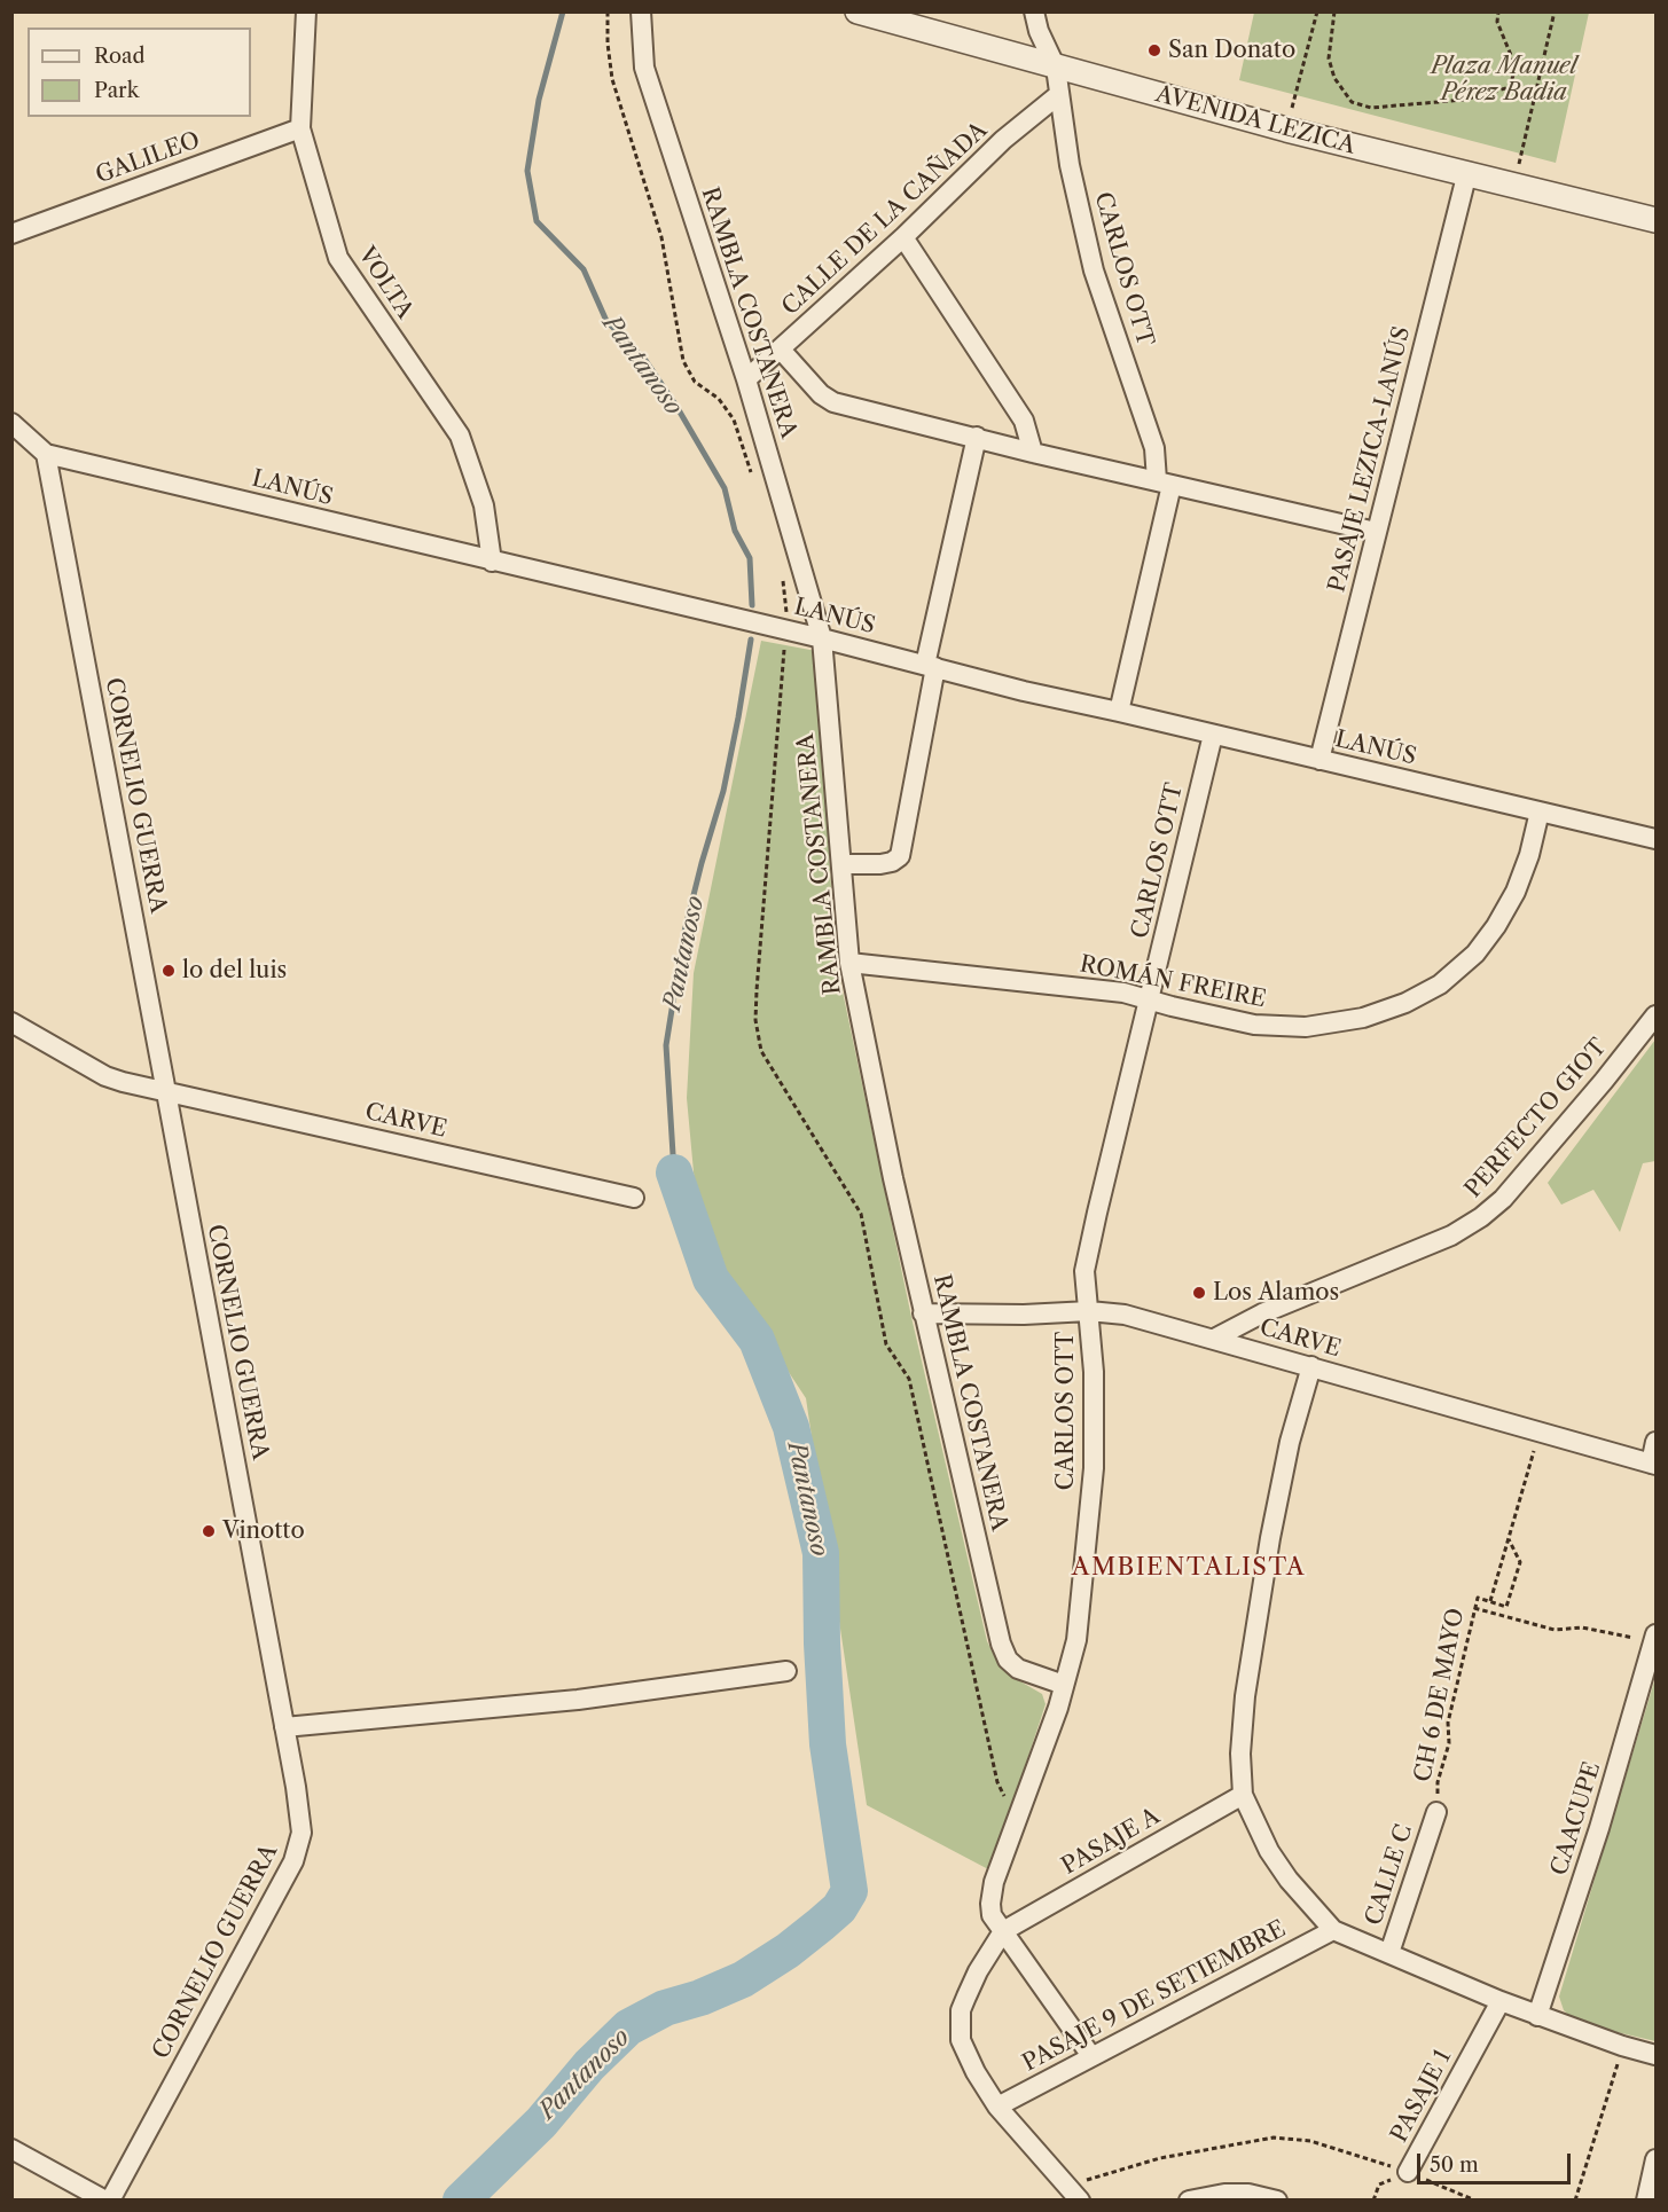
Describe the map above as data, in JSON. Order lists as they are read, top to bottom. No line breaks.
{"streets":{"street":["AVENIDA LEZICA","GALILEO","CALLE DE LA CAÑADA","CARLOS OTT","VOLTA","RAMBLA COSTANERA","PASAJE LEZICA-LANÚS","LANÚS","CORNELIO GUERRA","ROMÁN FREIRE","PERFECTO GIOT","CARVE","CAACUPE","PASAJE A","CALLE C","PASAJE 9 DE SETIEMBRE","PASAJE 1"],"path":["CH 6 DE MAYO"]},"crossings":[["AVENIDA LEZICA","CARLOS OTT"],["AVENIDA LEZICA","PASAJE LEZICA-LANÚS"],["GALILEO","VOLTA"],["CALLE DE LA CAÑADA","CARLOS OTT"],["CALLE DE LA CAÑADA","RAMBLA COSTANERA"],["CARLOS OTT","RAMBLA COSTANERA"],["CARLOS OTT","LANÚS"],["CARLOS OTT","ROMÁN FREIRE"],["CARLOS OTT","CARVE"],["CARLOS OTT","PASAJE A"],["CARLOS OTT","PASAJE 9 DE SETIEMBRE"],["VOLTA","LANÚS"],["RAMBLA COSTANERA","LANÚS"],["RAMBLA COSTANERA","ROMÁN FREIRE"],["RAMBLA COSTANERA","CARVE"],["PASAJE LEZICA-LANÚS","LANÚS"],["LANÚS","CORNELIO GUERRA"],["LANÚS","ROMÁN FREIRE"],["CORNELIO GUERRA","CARVE"],["PERFECTO GIOT","CARVE"],["CARVE","CH 6 DE MAYO"],["CH 6 DE MAYO","CALLE C"]],"districts":["AMBIENTALISTA"],"water":["Pantanoso"],"parks":["Plaza Manuel Pérez Badia"],"places":["San Donato","lo del luis","Los Alamos","Vinotto"],"legend":["Road","Park"],"scale_bar":"50 m"}
